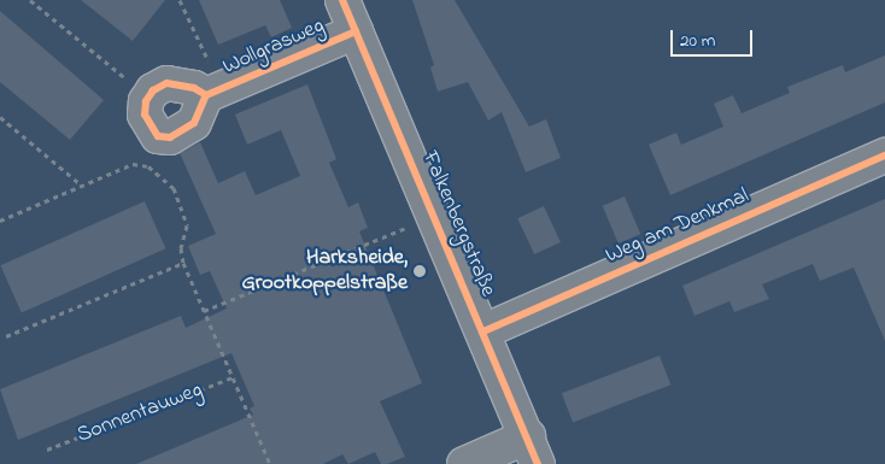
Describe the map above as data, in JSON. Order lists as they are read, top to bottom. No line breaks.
{"streets":{"street":["Wollgrasweg","Falkenbergstraße","Weg am Denkmal"],"path":["Sonnentauweg"]},"crossings":[["Wollgrasweg","Falkenbergstraße"],["Falkenbergstraße","Weg am Denkmal"]],"places":["Harksheide, Grootkoppelstraße"],"scale_bar":"20 m"}
